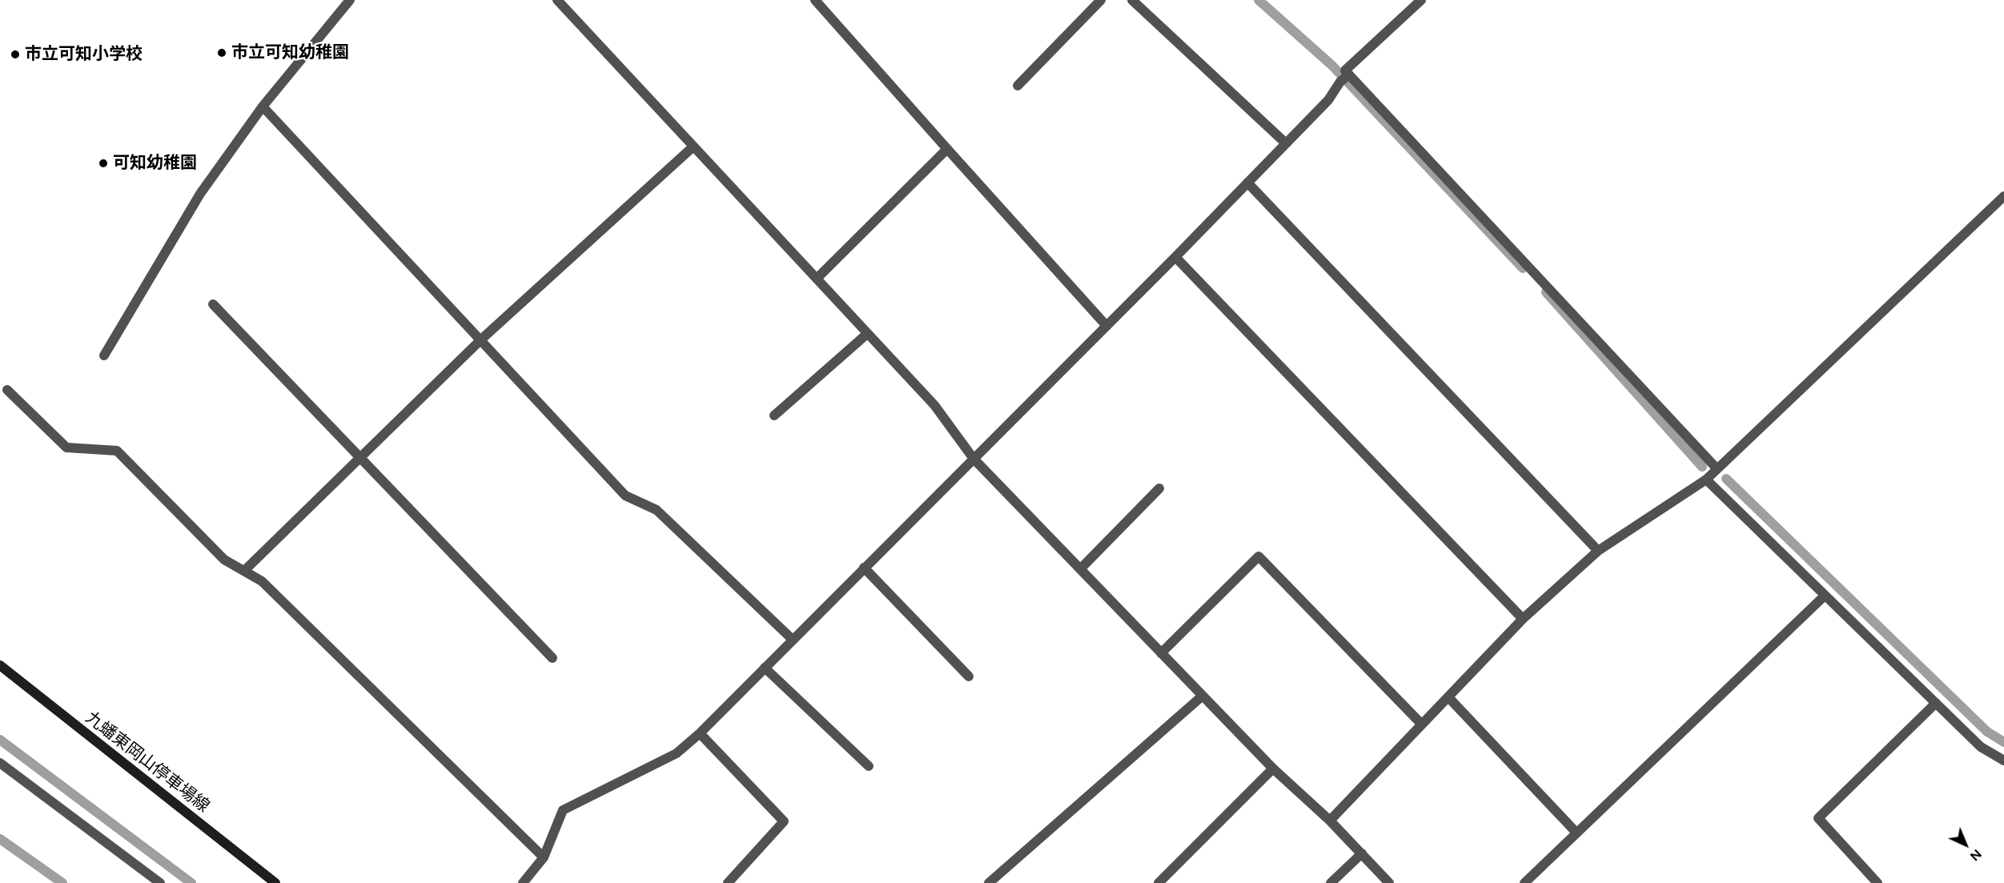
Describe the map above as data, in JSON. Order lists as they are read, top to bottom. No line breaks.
{"streets":{"main road":["九蟠東岡山停車場線"]},"places":["市立可知幼稚園","市立可知小学校","可知幼稚園"],"north":"bottom right"}
